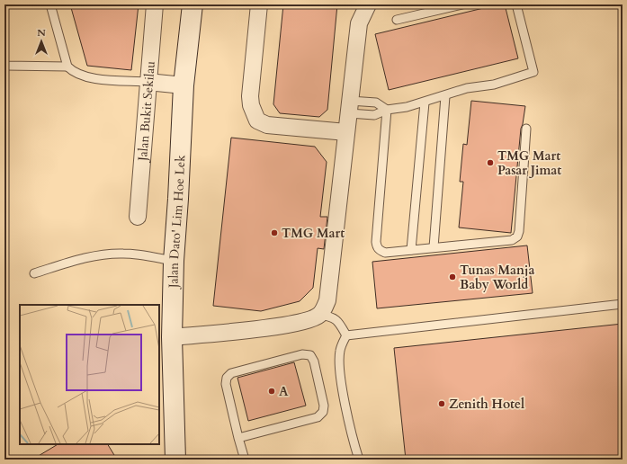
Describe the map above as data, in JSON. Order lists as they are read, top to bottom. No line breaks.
{"streets":{"street":["Jalan Bukit Sekilau","Jalan Dato' Lim Hoe Lek"]},"places":["TMG Mart Pasar Jimat","TMG Mart","Tunas Manja Baby World","A","Zenith Hotel"],"north":"top"}
